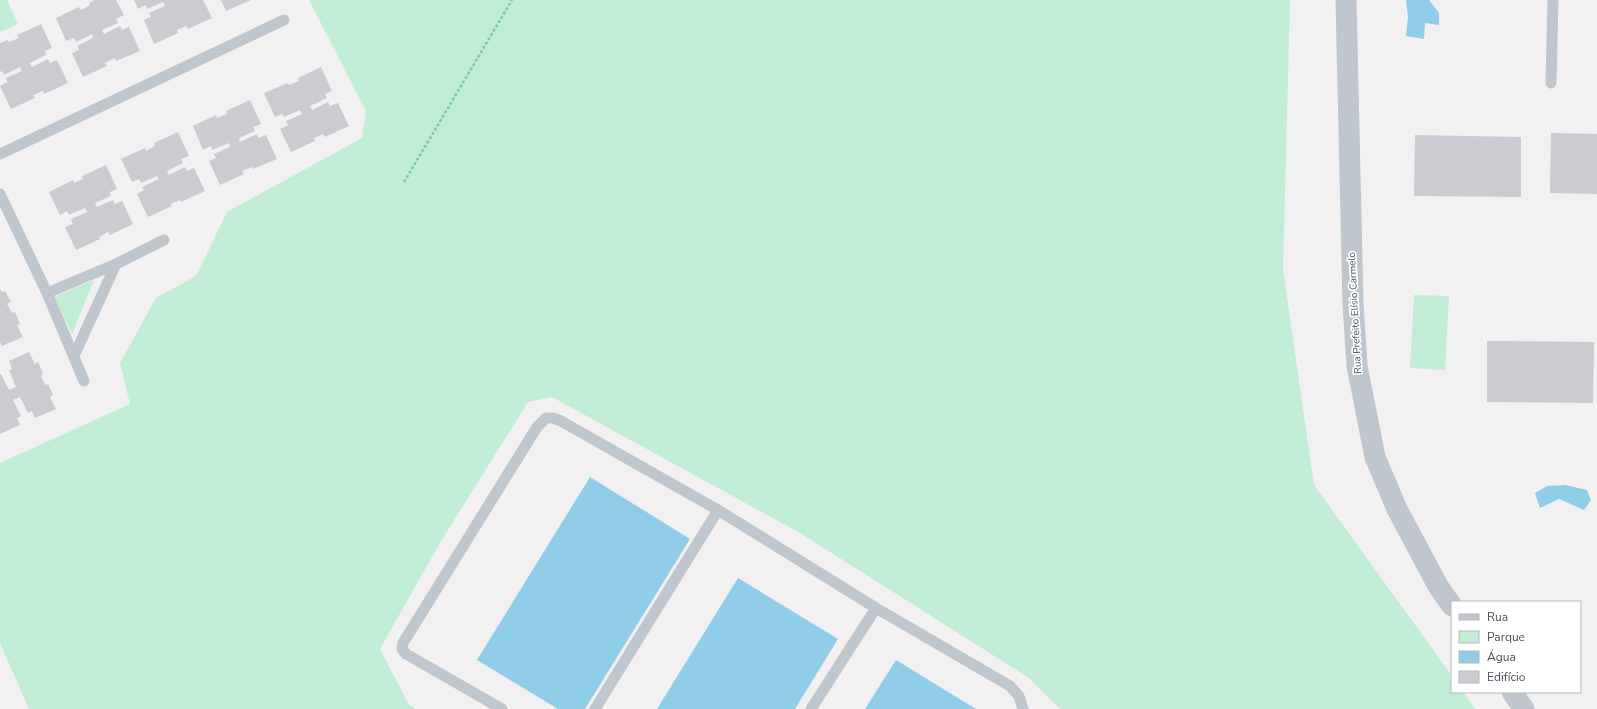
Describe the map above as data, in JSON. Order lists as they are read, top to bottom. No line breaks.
{"streets":{"street":["Rua Prefeito Elísio Carmelo"]},"legend":["Rua","Parque","Água","Edifício"]}
